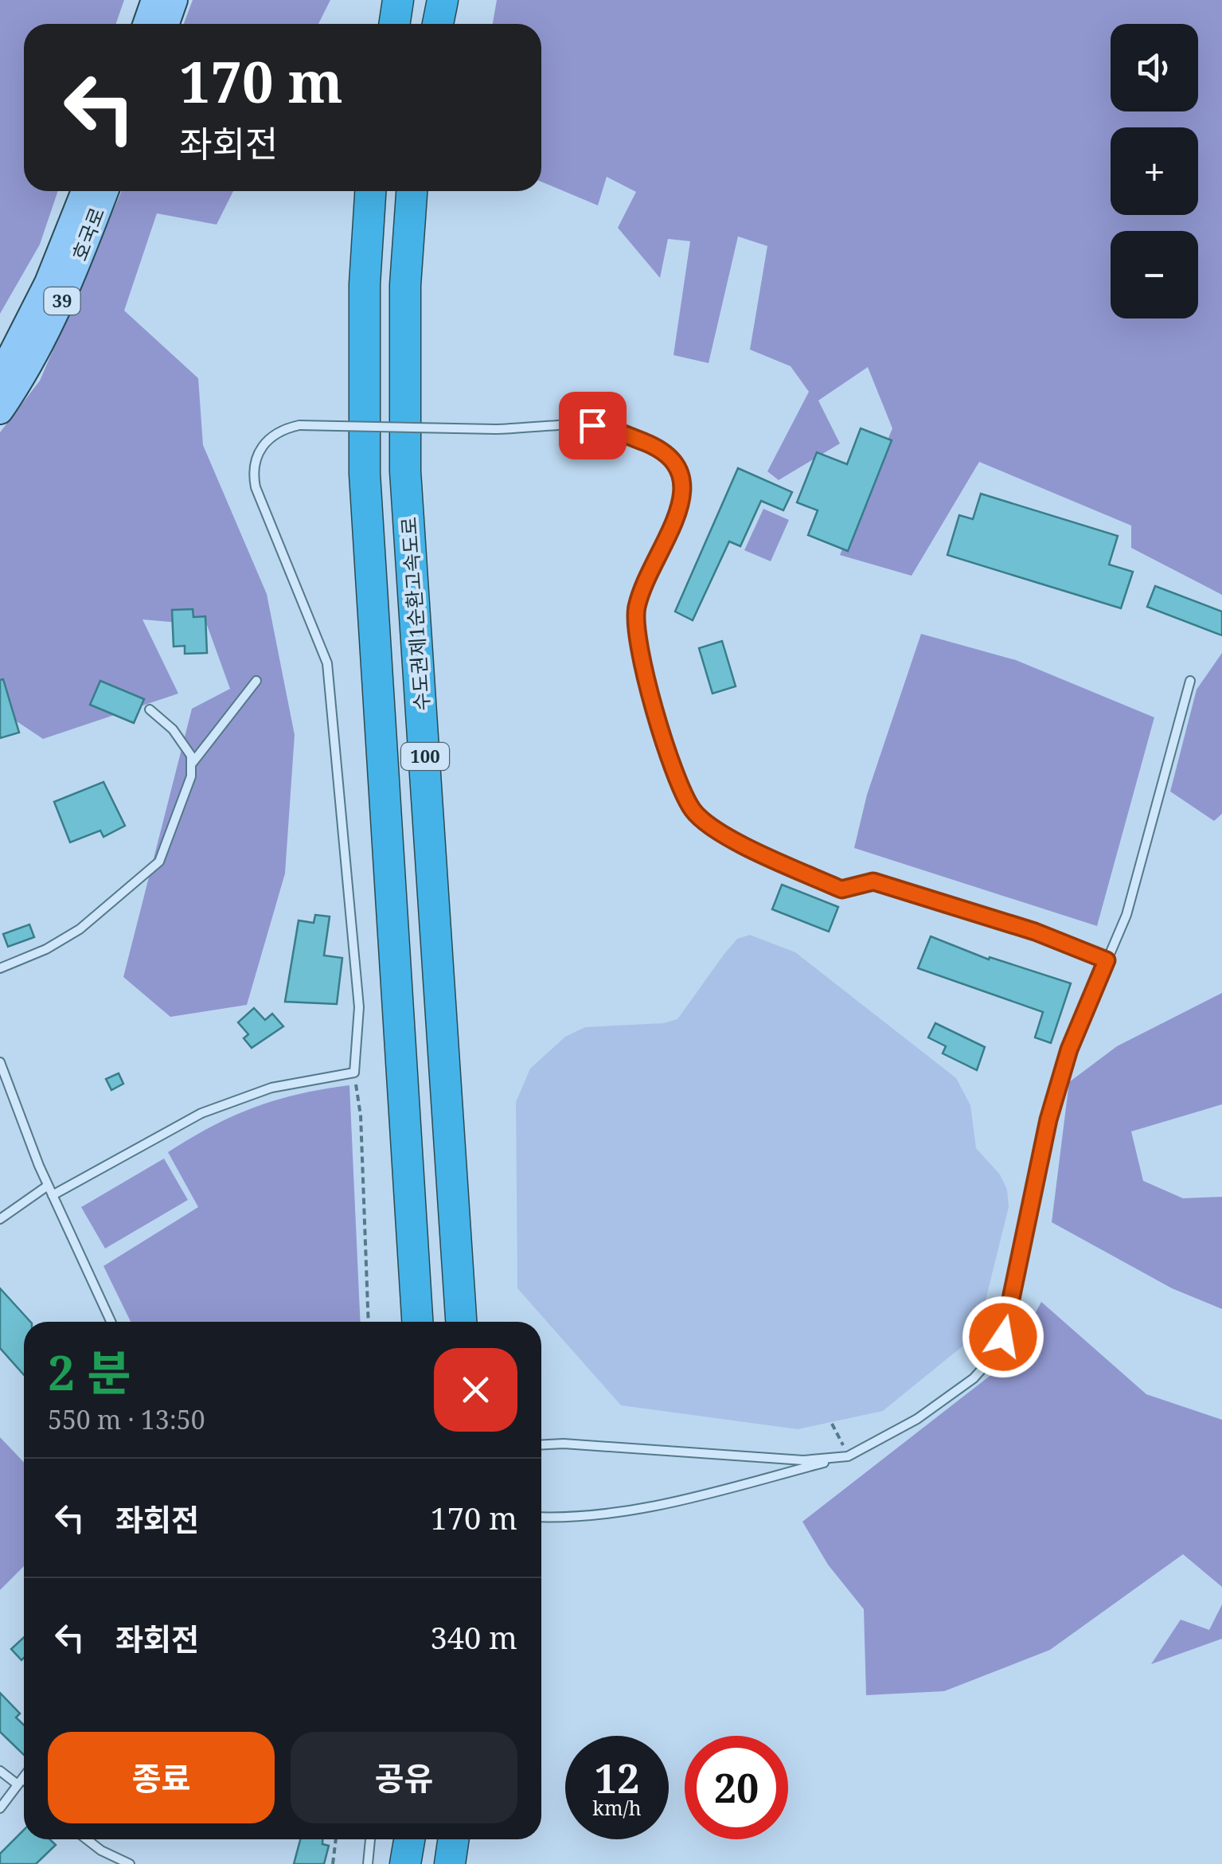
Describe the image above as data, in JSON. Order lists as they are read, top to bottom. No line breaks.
{"streets":{"highway":["수도권제1순환고속도로","100"],"main road":["호국로","39"]},"page":{"map_buttons":["+","−"],"turn":["170 m","좌회전"],"heading":["2 분","550 m · 13:50"],"list":[{"name":"좌회전","value":"170 m"},{"name":"좌회전","value":"340 m"}],"buttons":["종료","공유"],"speed":"12 km/h","limit":"20"}}
